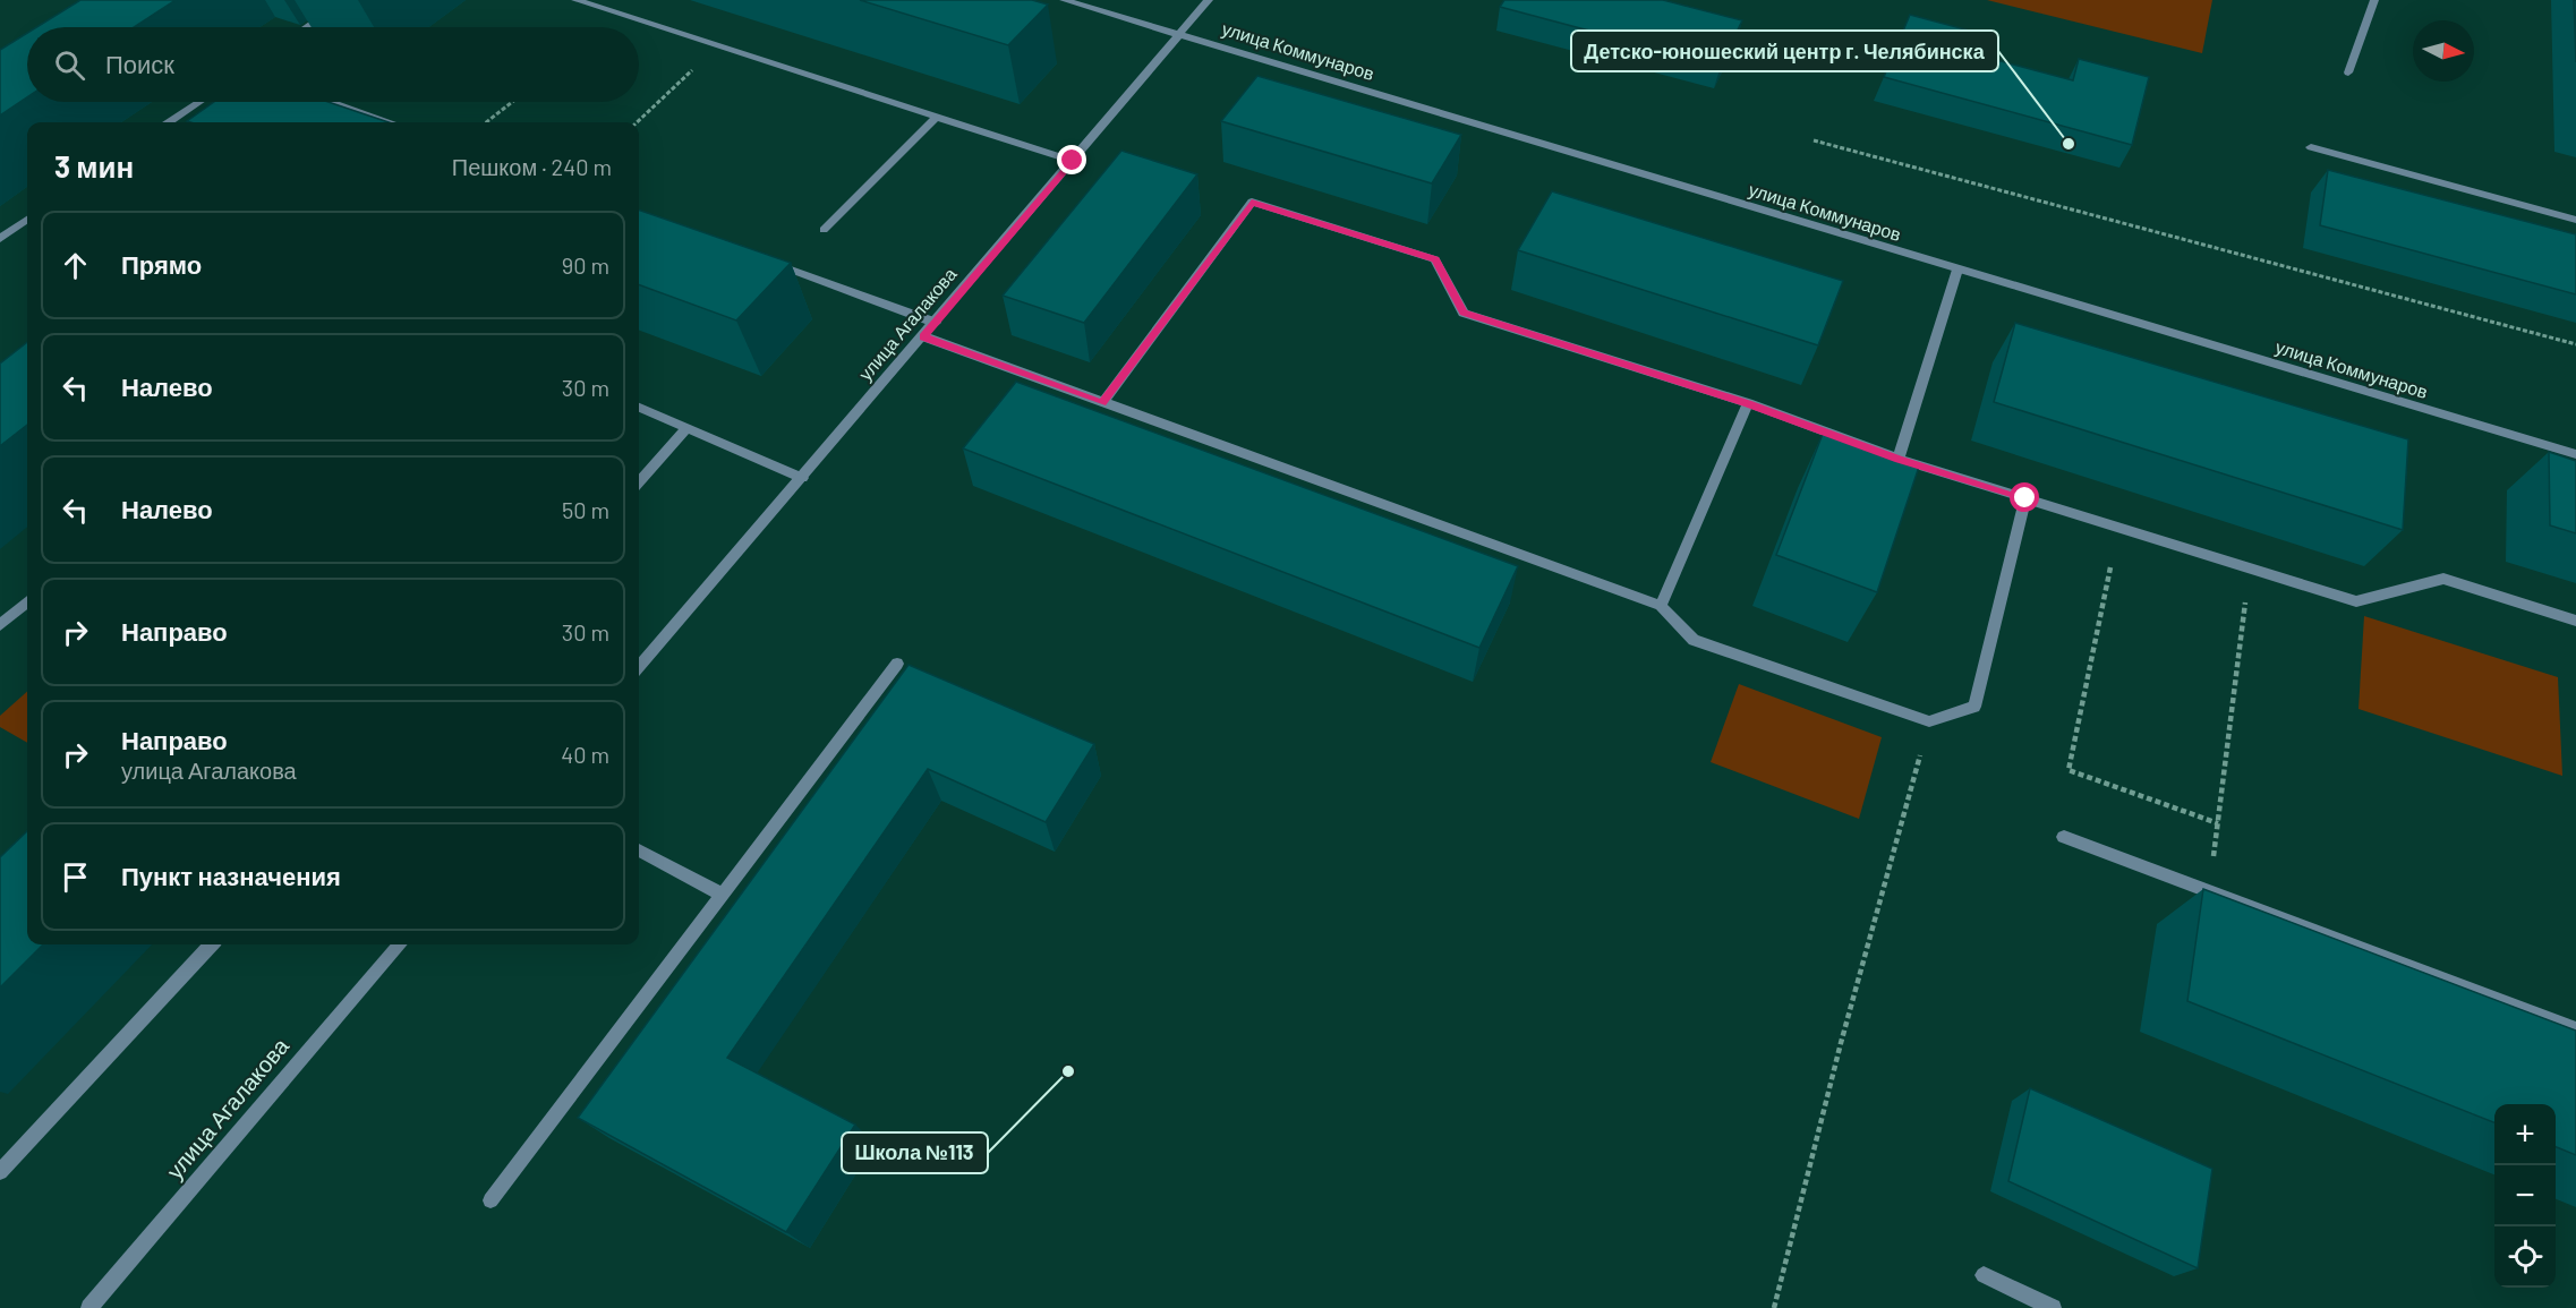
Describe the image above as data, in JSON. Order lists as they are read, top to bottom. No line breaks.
{"streets":{"street":["улица Коммунаров","улица Агалакова"]},"crossings":[["улица Коммунаров","улица Агалакова"]],"places":["Детско-юношеский центр г. Челябинска","Школа №113"],"north":"right","page":{"search":"Поиск","heading":["3 мин","Пешком · 240 m"],"list":[["Прямо","90 m"],["Налево","30 m"],["Налево","50 m"],["Направо","30 m"],["Направо","улица Агалакова","40 m"],"Пункт назначения"],"map_buttons":["+","−"]}}
